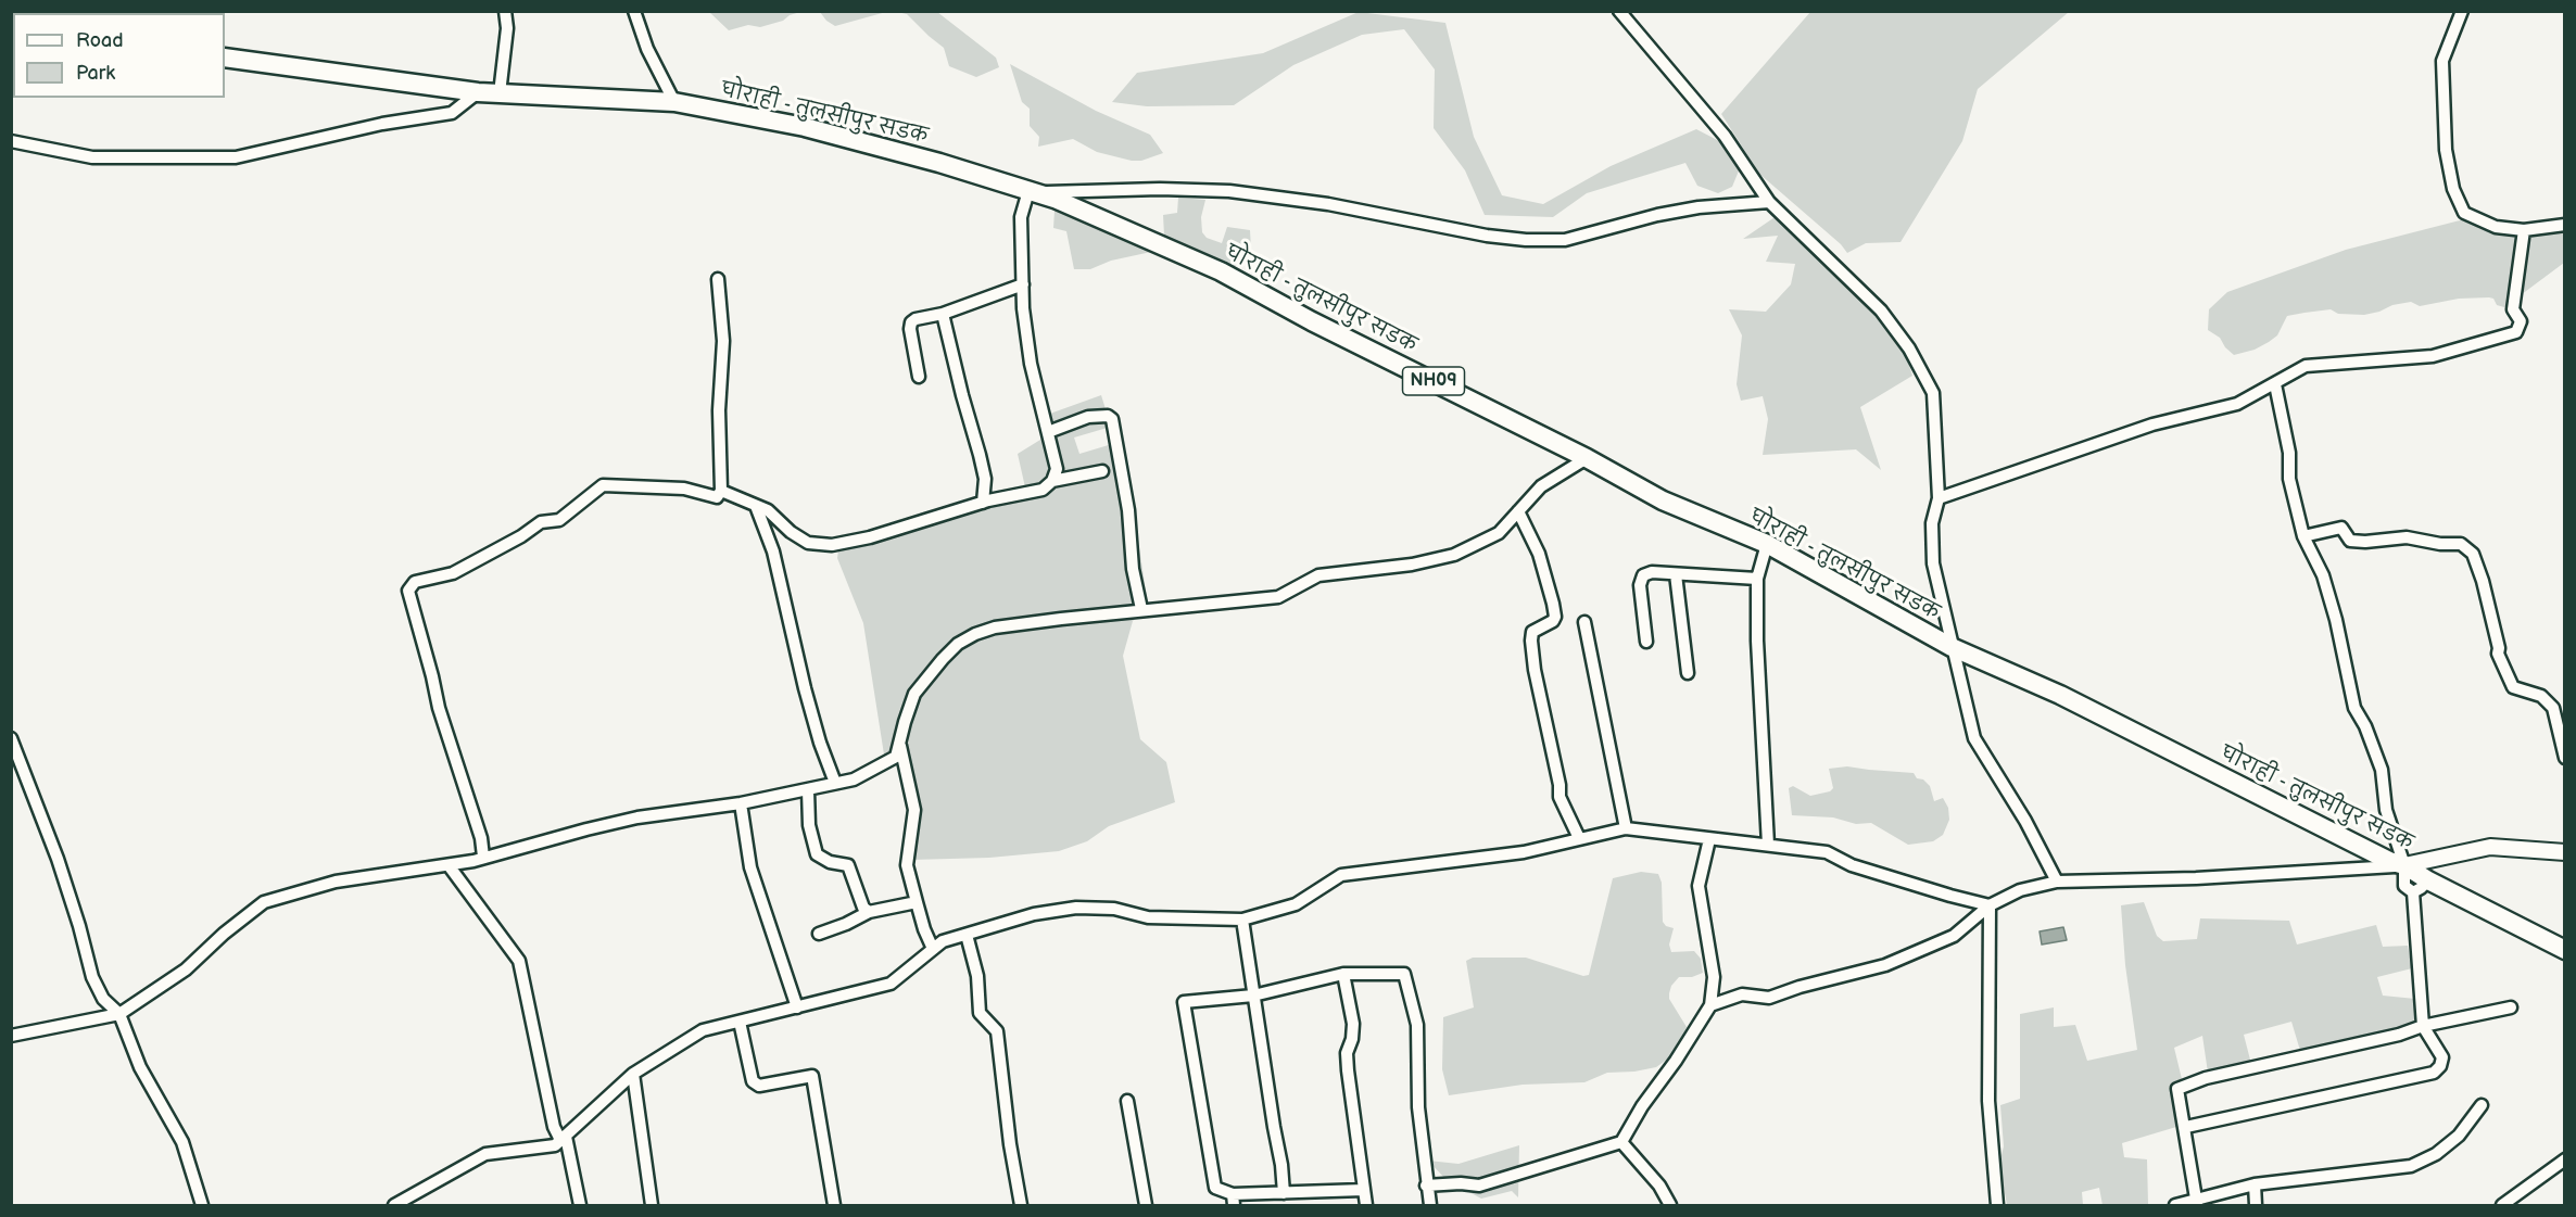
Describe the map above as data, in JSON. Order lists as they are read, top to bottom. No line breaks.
{"streets":{"main road":["घोराही - तुलसीपुर सडक","NH09"]},"legend":["Road","Park"]}
